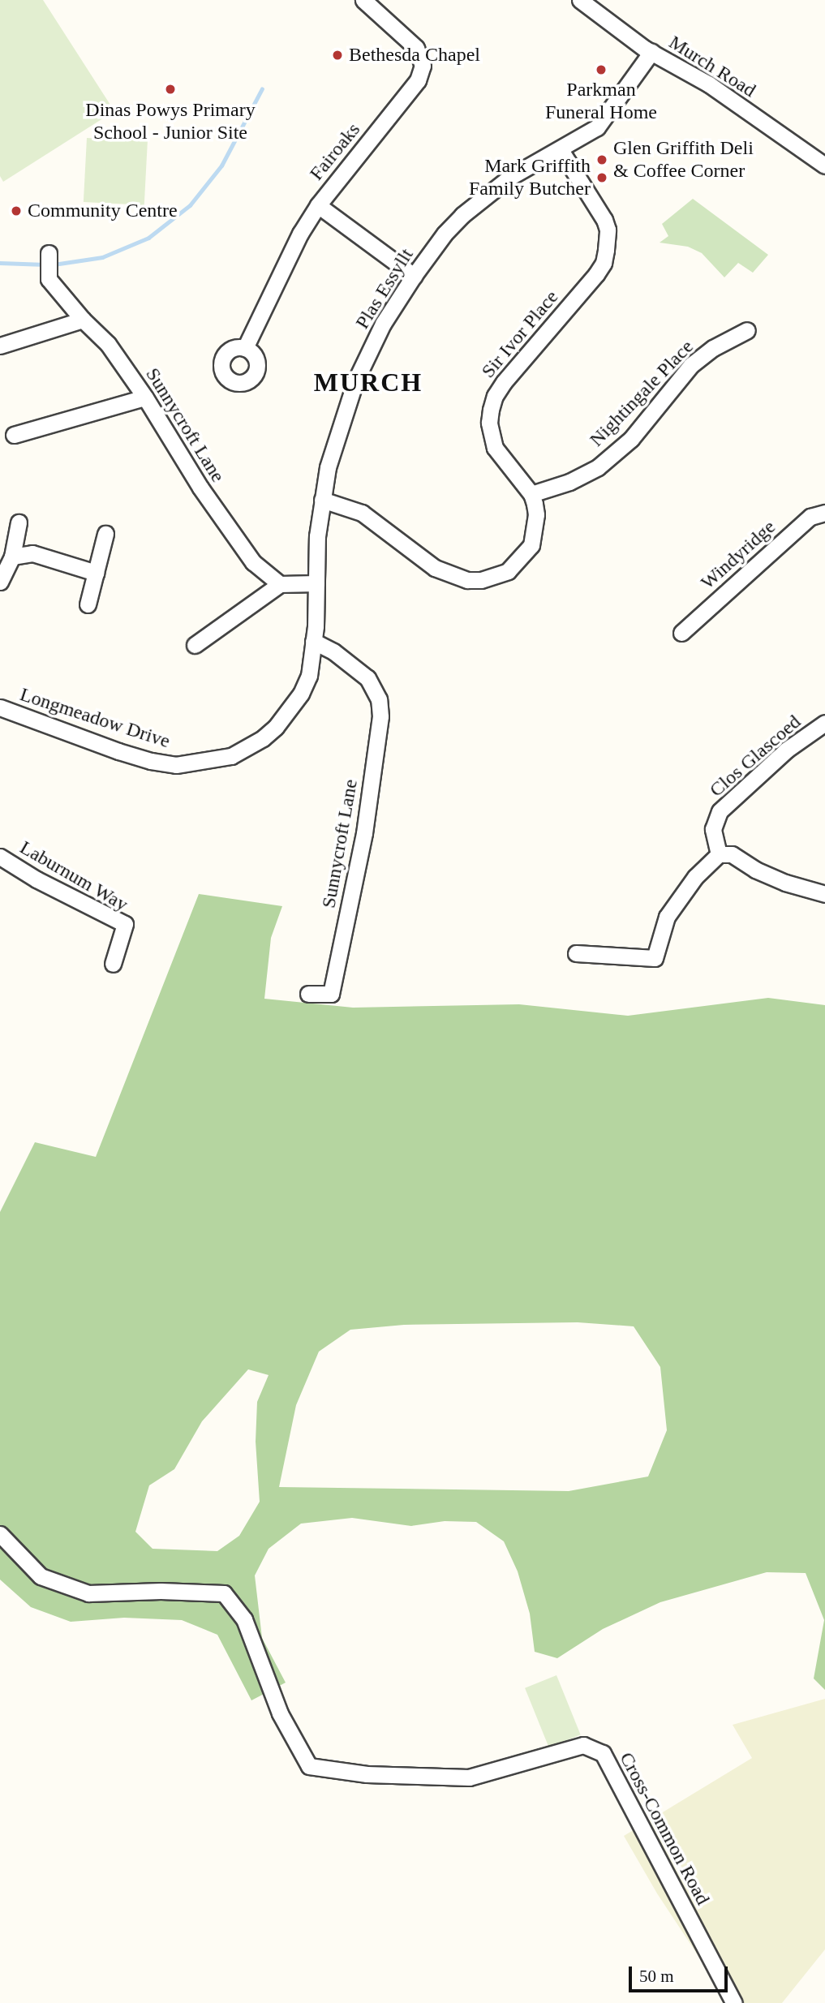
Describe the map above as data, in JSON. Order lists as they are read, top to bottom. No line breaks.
{"streets":{"street":["Murch Road","Fairoaks","Plas Essyllt","Sir Ivor Place","Nightingale Place","Sunnycroft Lane","Windyridge","Longmeadow Drive","Clos Glascoed","Laburnum Way","Cross-Common Road"]},"crossings":[["Murch Road","Plas Essyllt"],["Plas Essyllt","Sir Ivor Place"],["Plas Essyllt","Sunnycroft Lane"],["Plas Essyllt","Longmeadow Drive"],["Sir Ivor Place","Nightingale Place"],["Sunnycroft Lane","Longmeadow Drive"]],"districts":["MURCH"],"places":["Bethesda Chapel","Parkman Funeral Home","Dinas Powys Primary School - Junior Site","Glen Griffith Deli & Coffee Corner","Mark Griffith Family Butcher","Community Centre"],"scale_bar":"50 m"}
